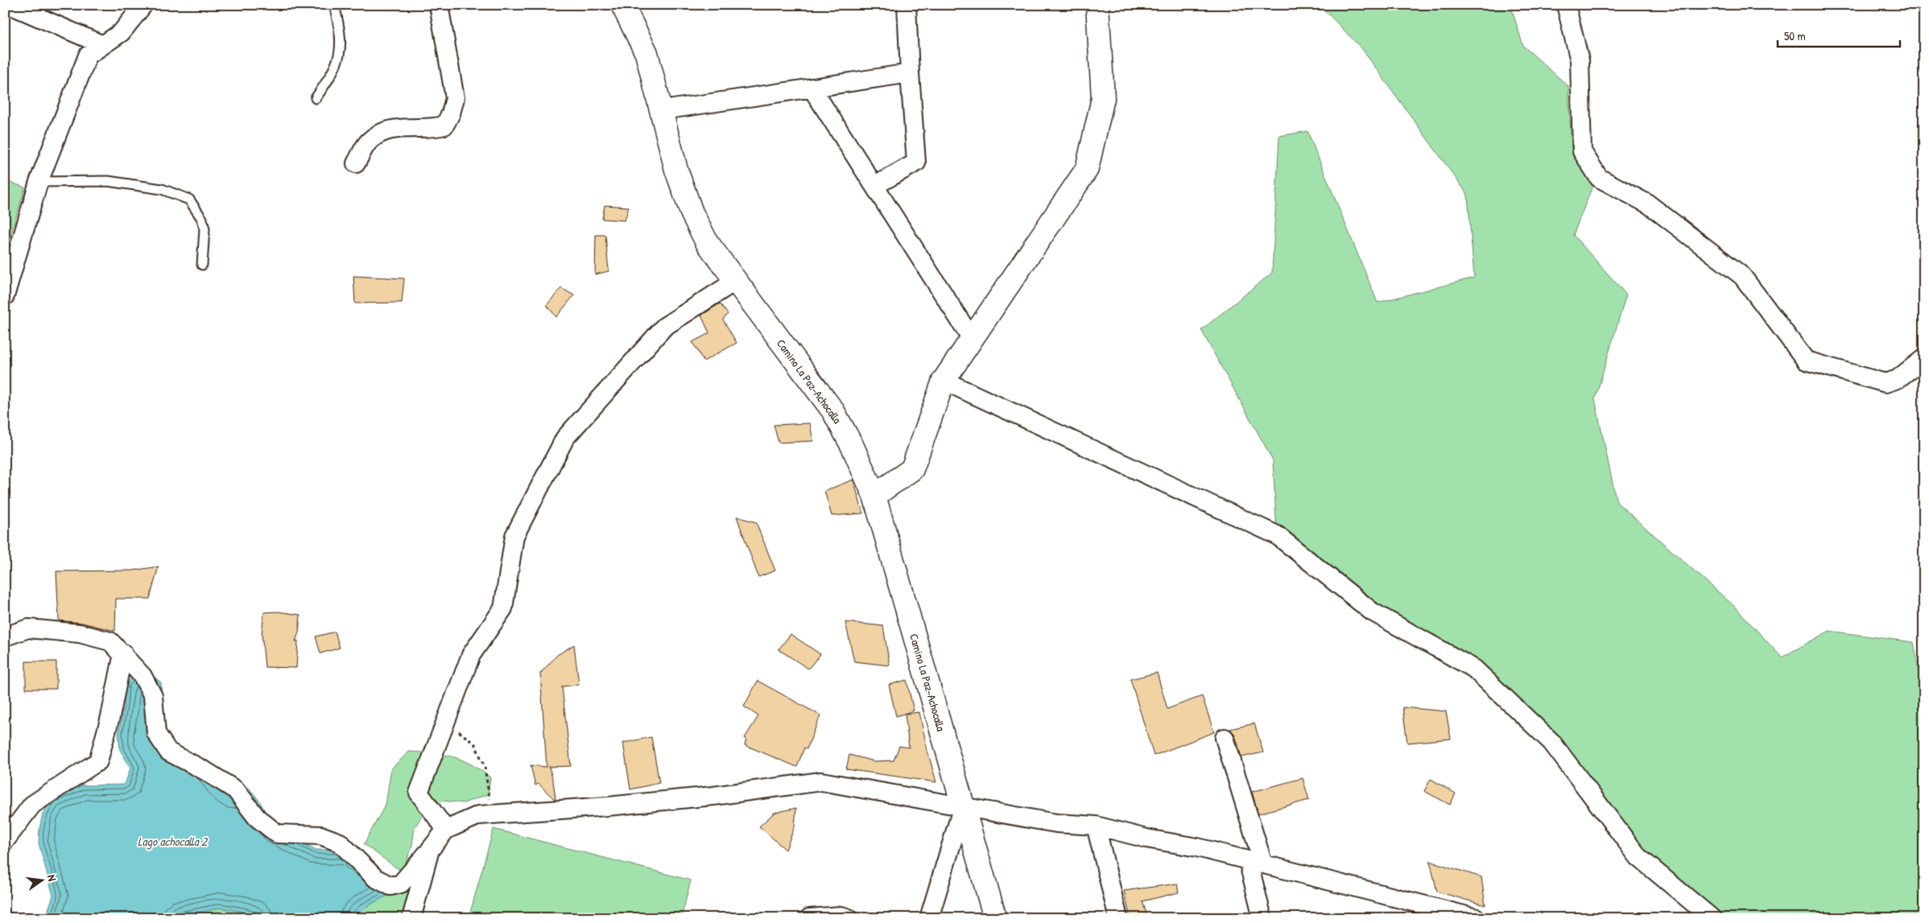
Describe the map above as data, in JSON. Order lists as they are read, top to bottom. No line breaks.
{"streets":{"main road":["Camino La Paz-Achocalla"]},"water":["Lago achocalla 2"],"scale_bar":"50 m","north":"right"}
